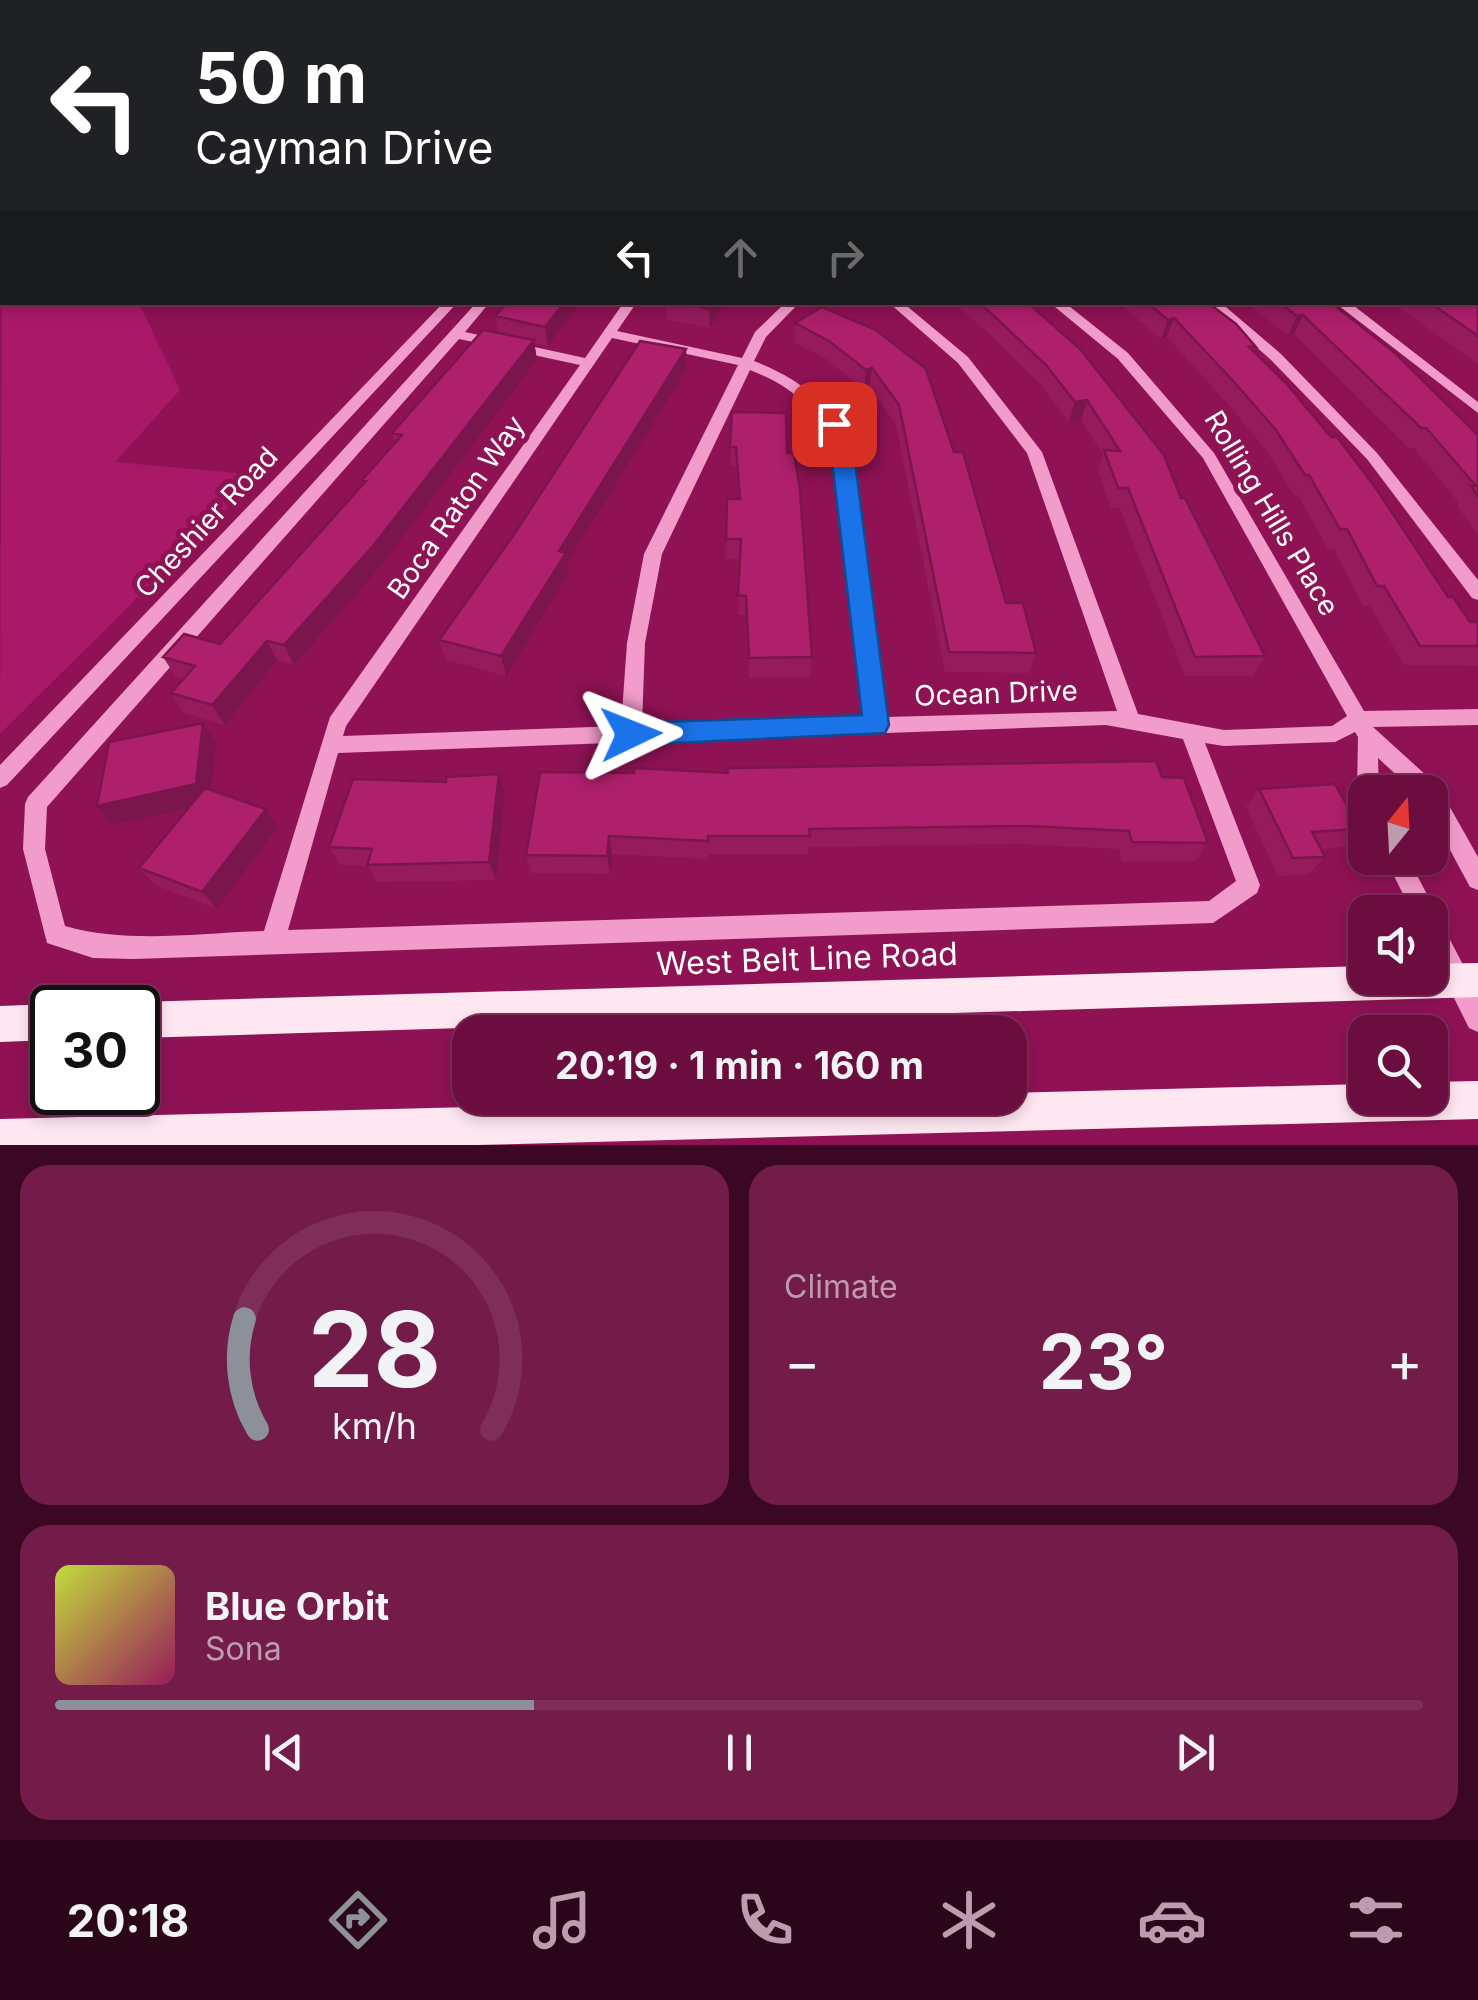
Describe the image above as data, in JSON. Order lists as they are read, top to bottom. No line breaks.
{"streets":{"main road":["West Belt Line Road"],"street":["Boca Raton Way","Rolling Hills Place","Cheshier Road","Ocean Drive"]},"crossings":[["Boca Raton Way","Ocean Drive"],["Rolling Hills Place","Ocean Drive"]],"north":"top","page":{"turn":["50 m","Cayman Drive"],"limit":"30","trip":"20:19 · 1 min · 160 m","tile":"Climate","heat":["−","23°","+"],"song":["Blue Orbit","Sona"],"tabs":"20:18","gauge":["28","km/h"]}}
